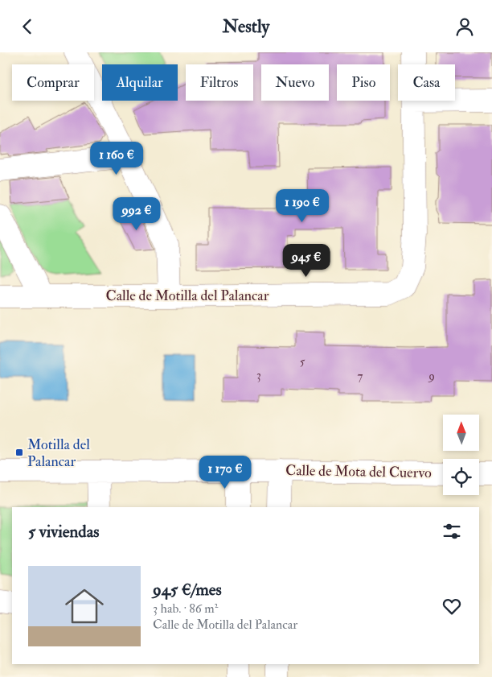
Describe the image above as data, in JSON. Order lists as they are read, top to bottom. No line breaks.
{"streets":{"street":["Calle de Motilla del Palancar","Calle de Mota del Cuervo"]},"places":{"transit":["Motilla del Palancar"]},"house_numbers":["5","3","7","9"],"north":"top","page":{"header":"Nestly","chip":["Comprar","Alquilar","Filtros","Nuevo","Piso","Casa"],"price":["1 160 €","1 190 €","992 €","945 €","1 170 €"],"heading":"5 viviendas","list":[{"name":"945 €/mes","note":"3 hab. · 86 m² · Calle de Motilla del Palancar"}]}}
